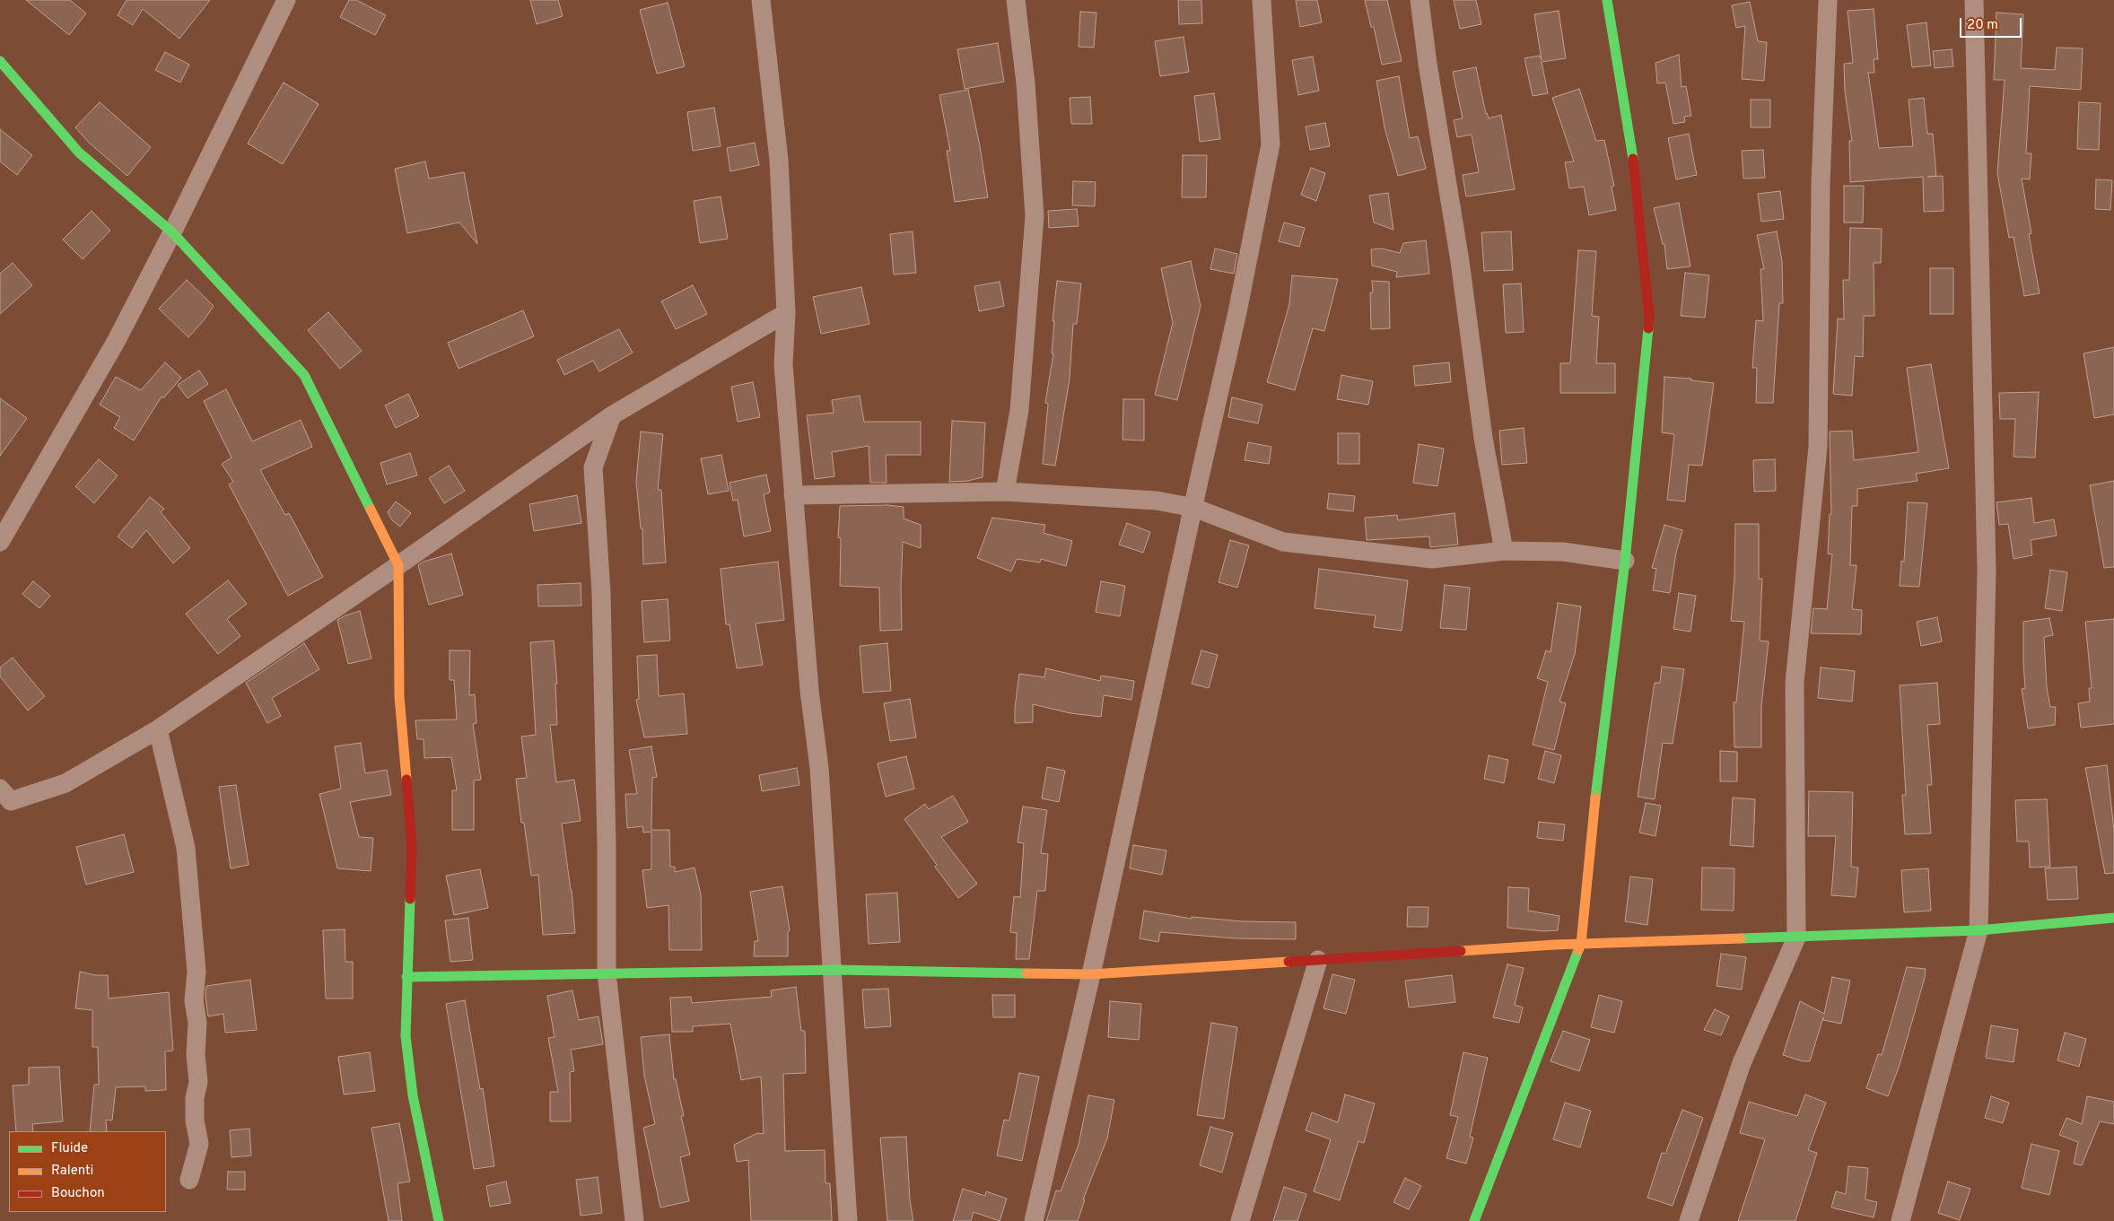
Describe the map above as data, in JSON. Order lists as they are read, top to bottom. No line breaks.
{"legend":["Fluide","Ralenti","Bouchon"],"scale_bar":"20 m"}
